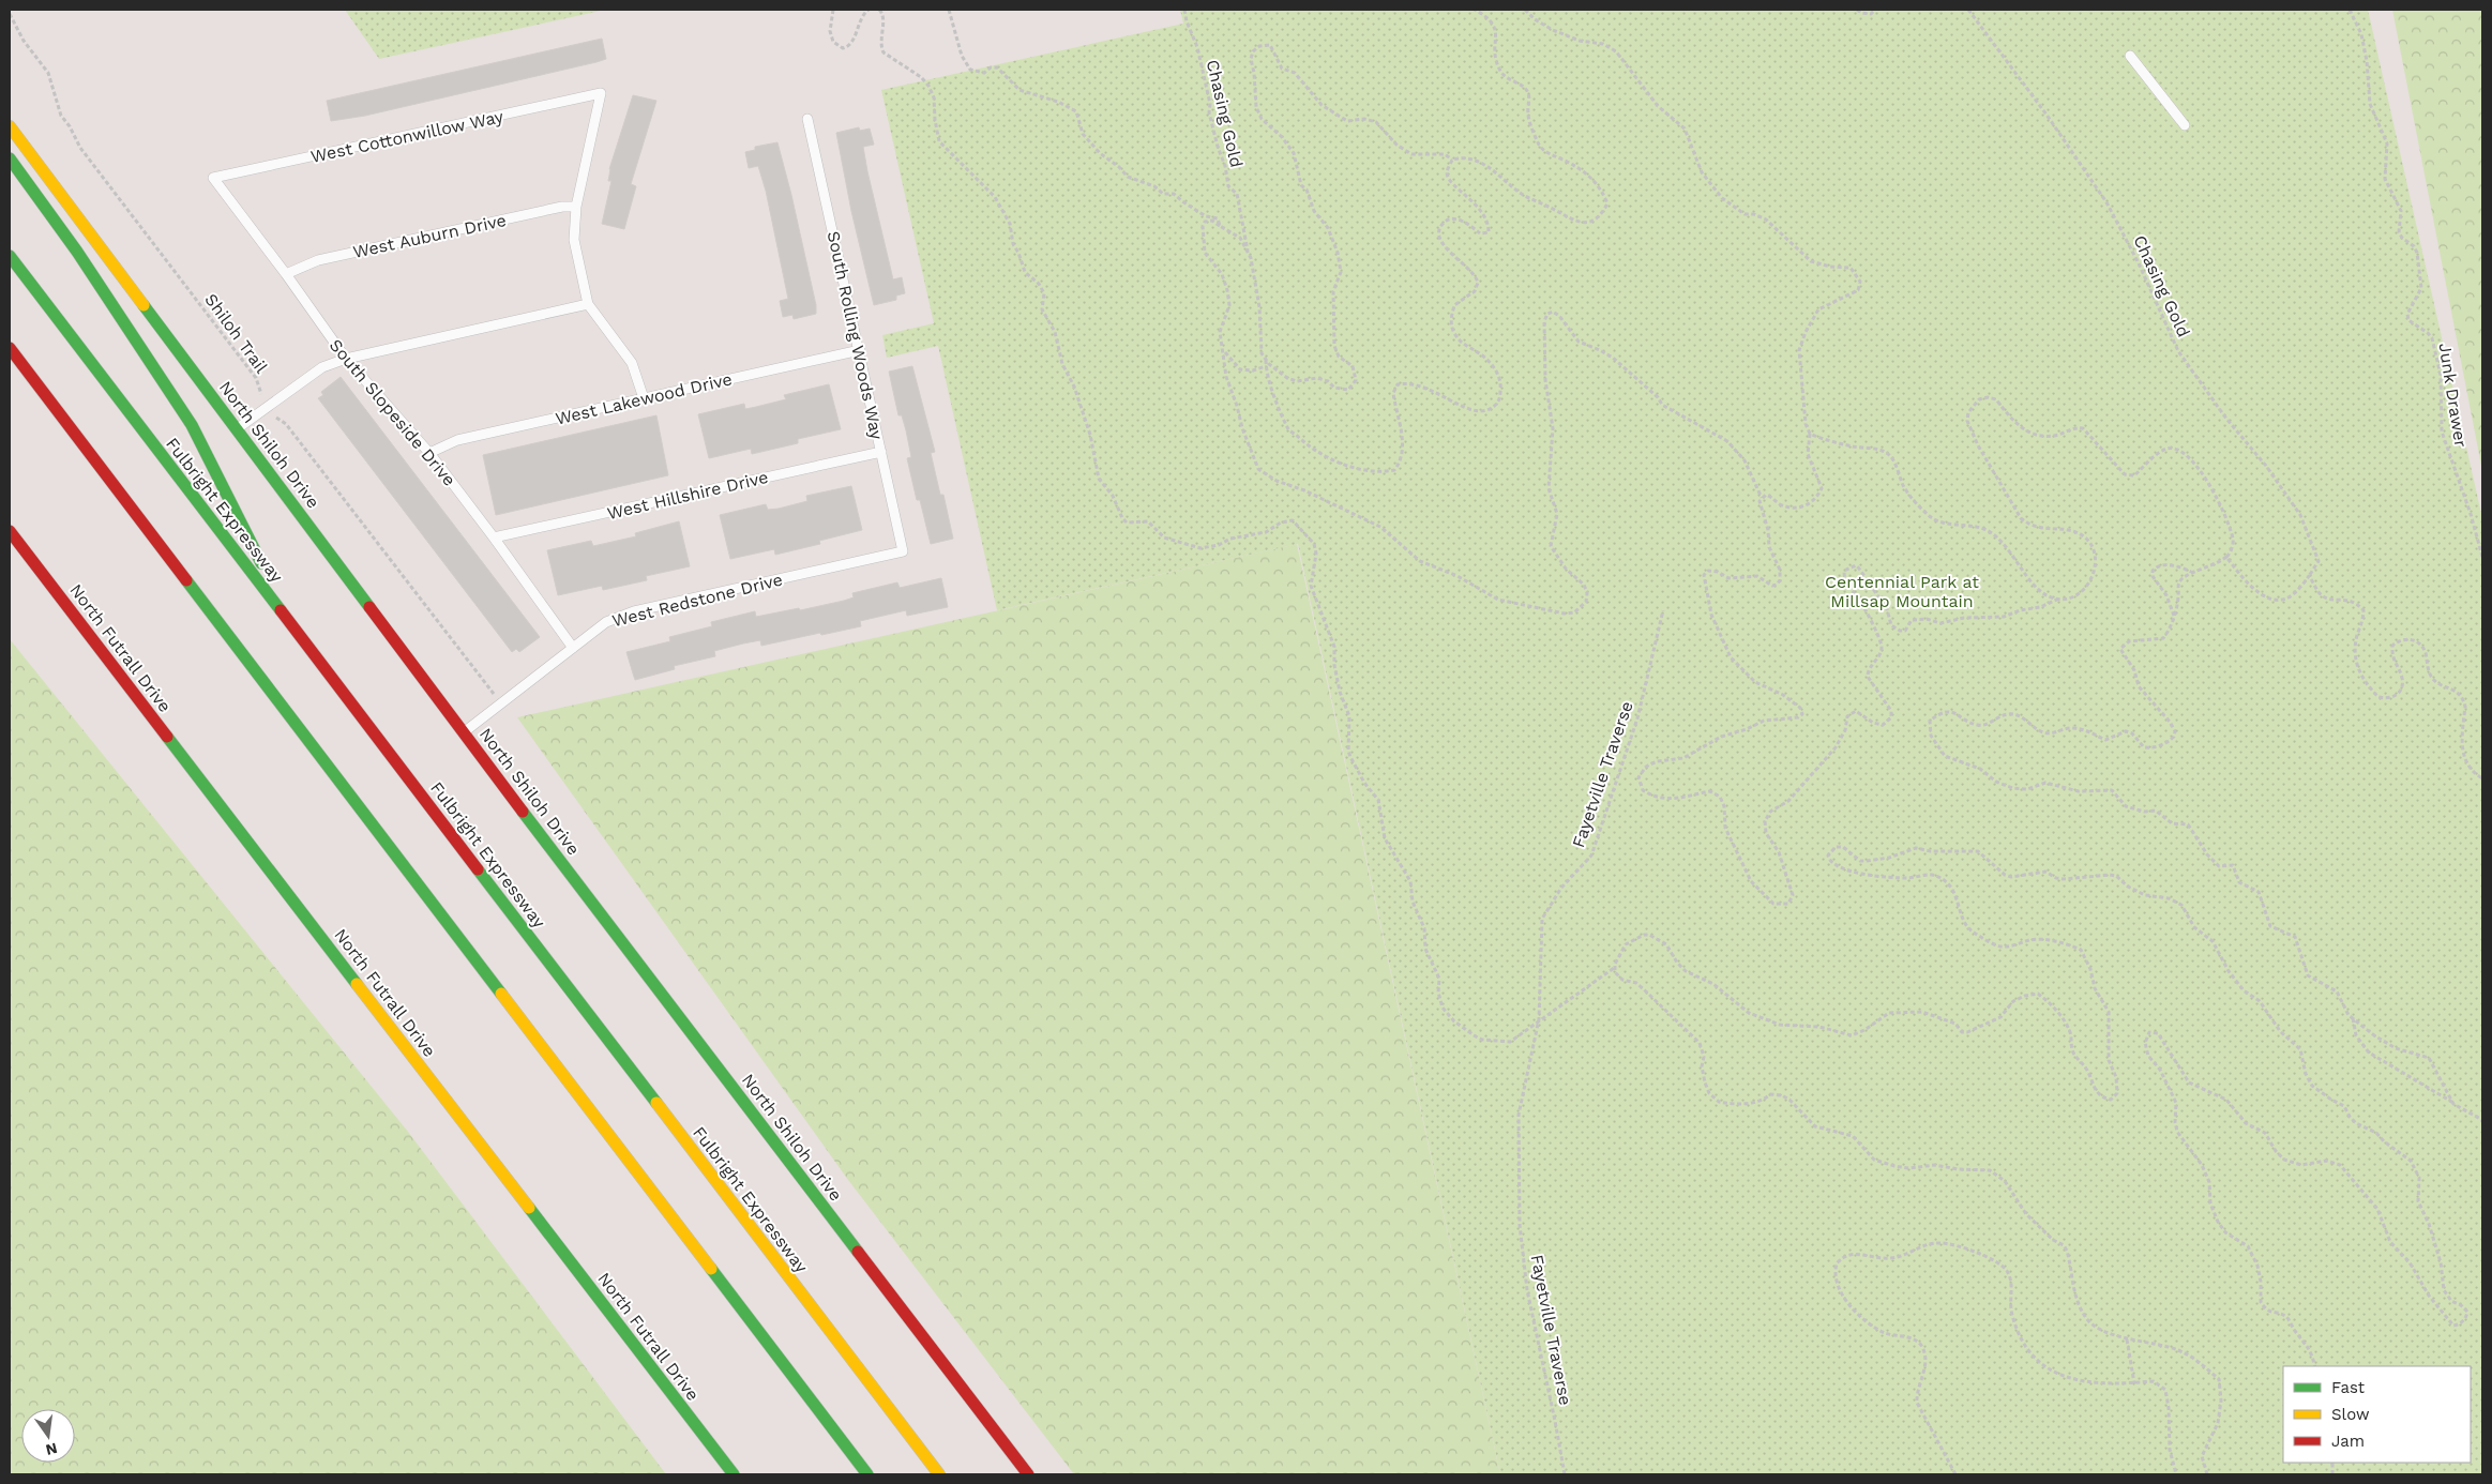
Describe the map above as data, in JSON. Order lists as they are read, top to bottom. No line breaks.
{"streets":{"main road":["North Shiloh Drive","Fulbright Expressway","North Futrall Drive"],"lane":["West Cottonwillow Way","West Auburn Drive","South Rolling Woods Way","West Lakewood Drive","South Slopeside Drive","West Hillshire Drive","West Redstone Drive"],"path":["Chasing Gold","Shiloh Trail","Junk Drawer","Fayetville Traverse"]},"crossings":[["West Cottonwillow Way","West Auburn Drive"],["West Cottonwillow Way","South Slopeside Drive"],["West Auburn Drive","South Slopeside Drive"],["Shiloh Trail","West Redstone Drive"],["South Rolling Woods Way","West Lakewood Drive"],["South Rolling Woods Way","West Hillshire Drive"],["South Rolling Woods Way","West Redstone Drive"],["West Lakewood Drive","South Slopeside Drive"],["South Slopeside Drive","West Hillshire Drive"],["South Slopeside Drive","West Redstone Drive"],["North Shiloh Drive","West Redstone Drive"]],"parks":["Centennial Park at Millsap Mountain"],"legend":["Fast","Slow","Jam"],"north":"bottom"}
